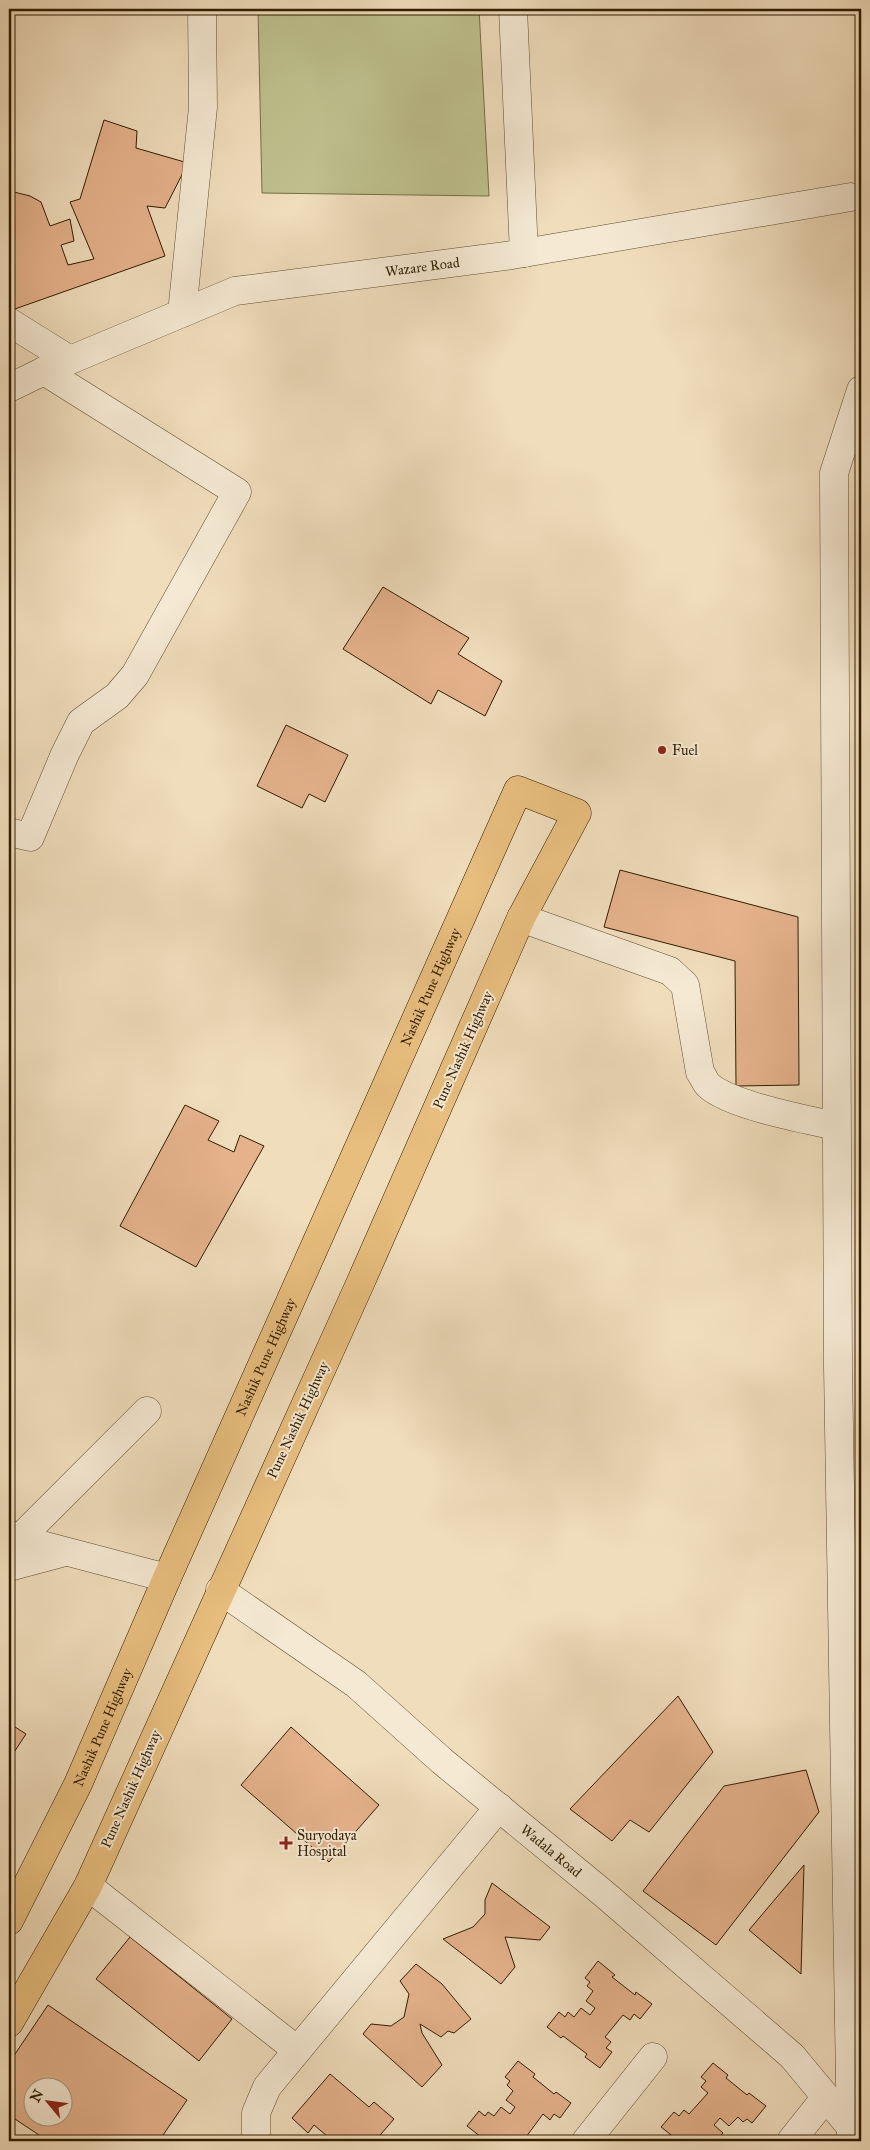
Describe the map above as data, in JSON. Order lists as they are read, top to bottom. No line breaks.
{"streets":{"highway":["Nashik Pune Highway","Pune Nashik Highway"],"street":["Wazare Road","Wadala Road"]},"crossings":[["Nashik Pune Highway","Pune Nashik Highway"],["Pune Nashik Highway","Wadala Road"]],"places":{"other":["Fuel"],"health":["Suryodaya Hospital"]},"north":"top left"}
